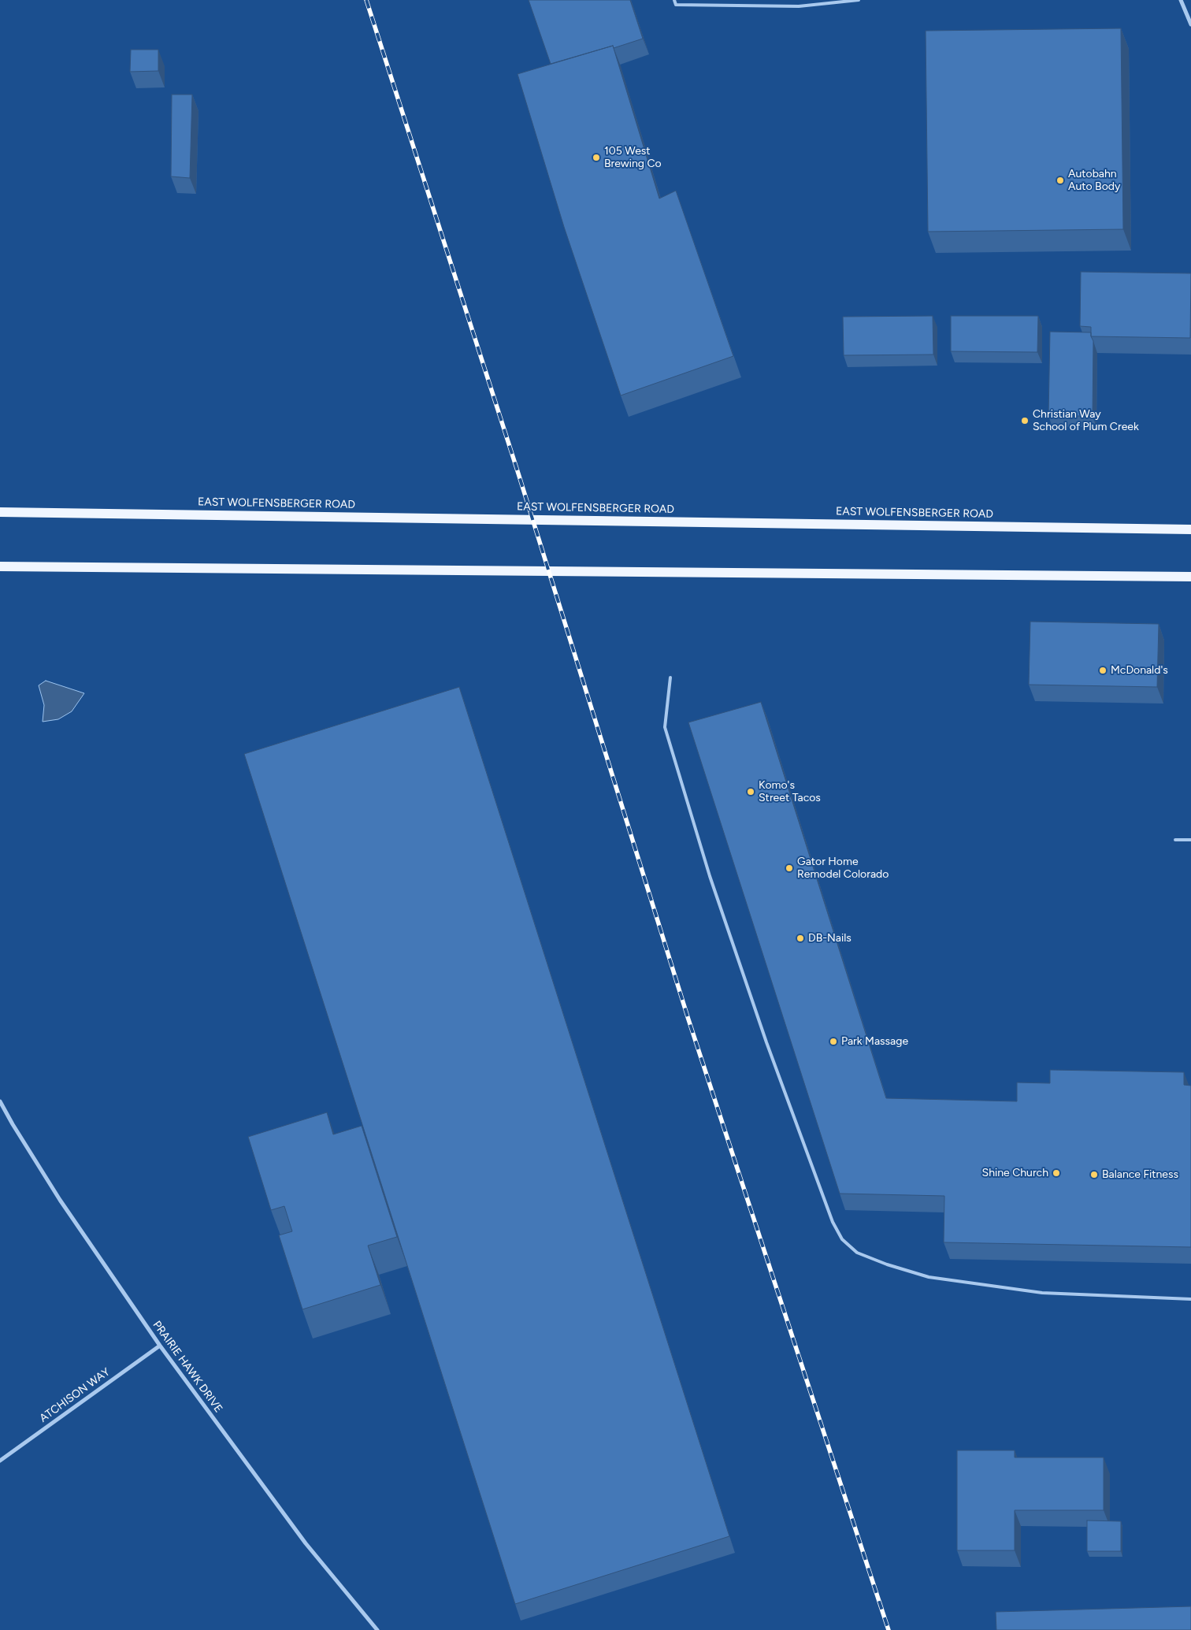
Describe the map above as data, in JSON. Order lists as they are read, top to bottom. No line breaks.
{"streets":{"main road":["EAST WOLFENSBERGER ROAD"],"street":["PRAIRIE HAWK DRIVE","ATCHISON WAY"]},"crossings":[["PRAIRIE HAWK DRIVE","ATCHISON WAY"]],"places":["105 West Brewing Co","Autobahn Auto Body","Christian Way School of Plum Creek","McDonald's","Komo's Street Tacos","Gator Home Remodel Colorado","DB-Nails","Park Massage","Shine Church","Balance Fitness"]}
